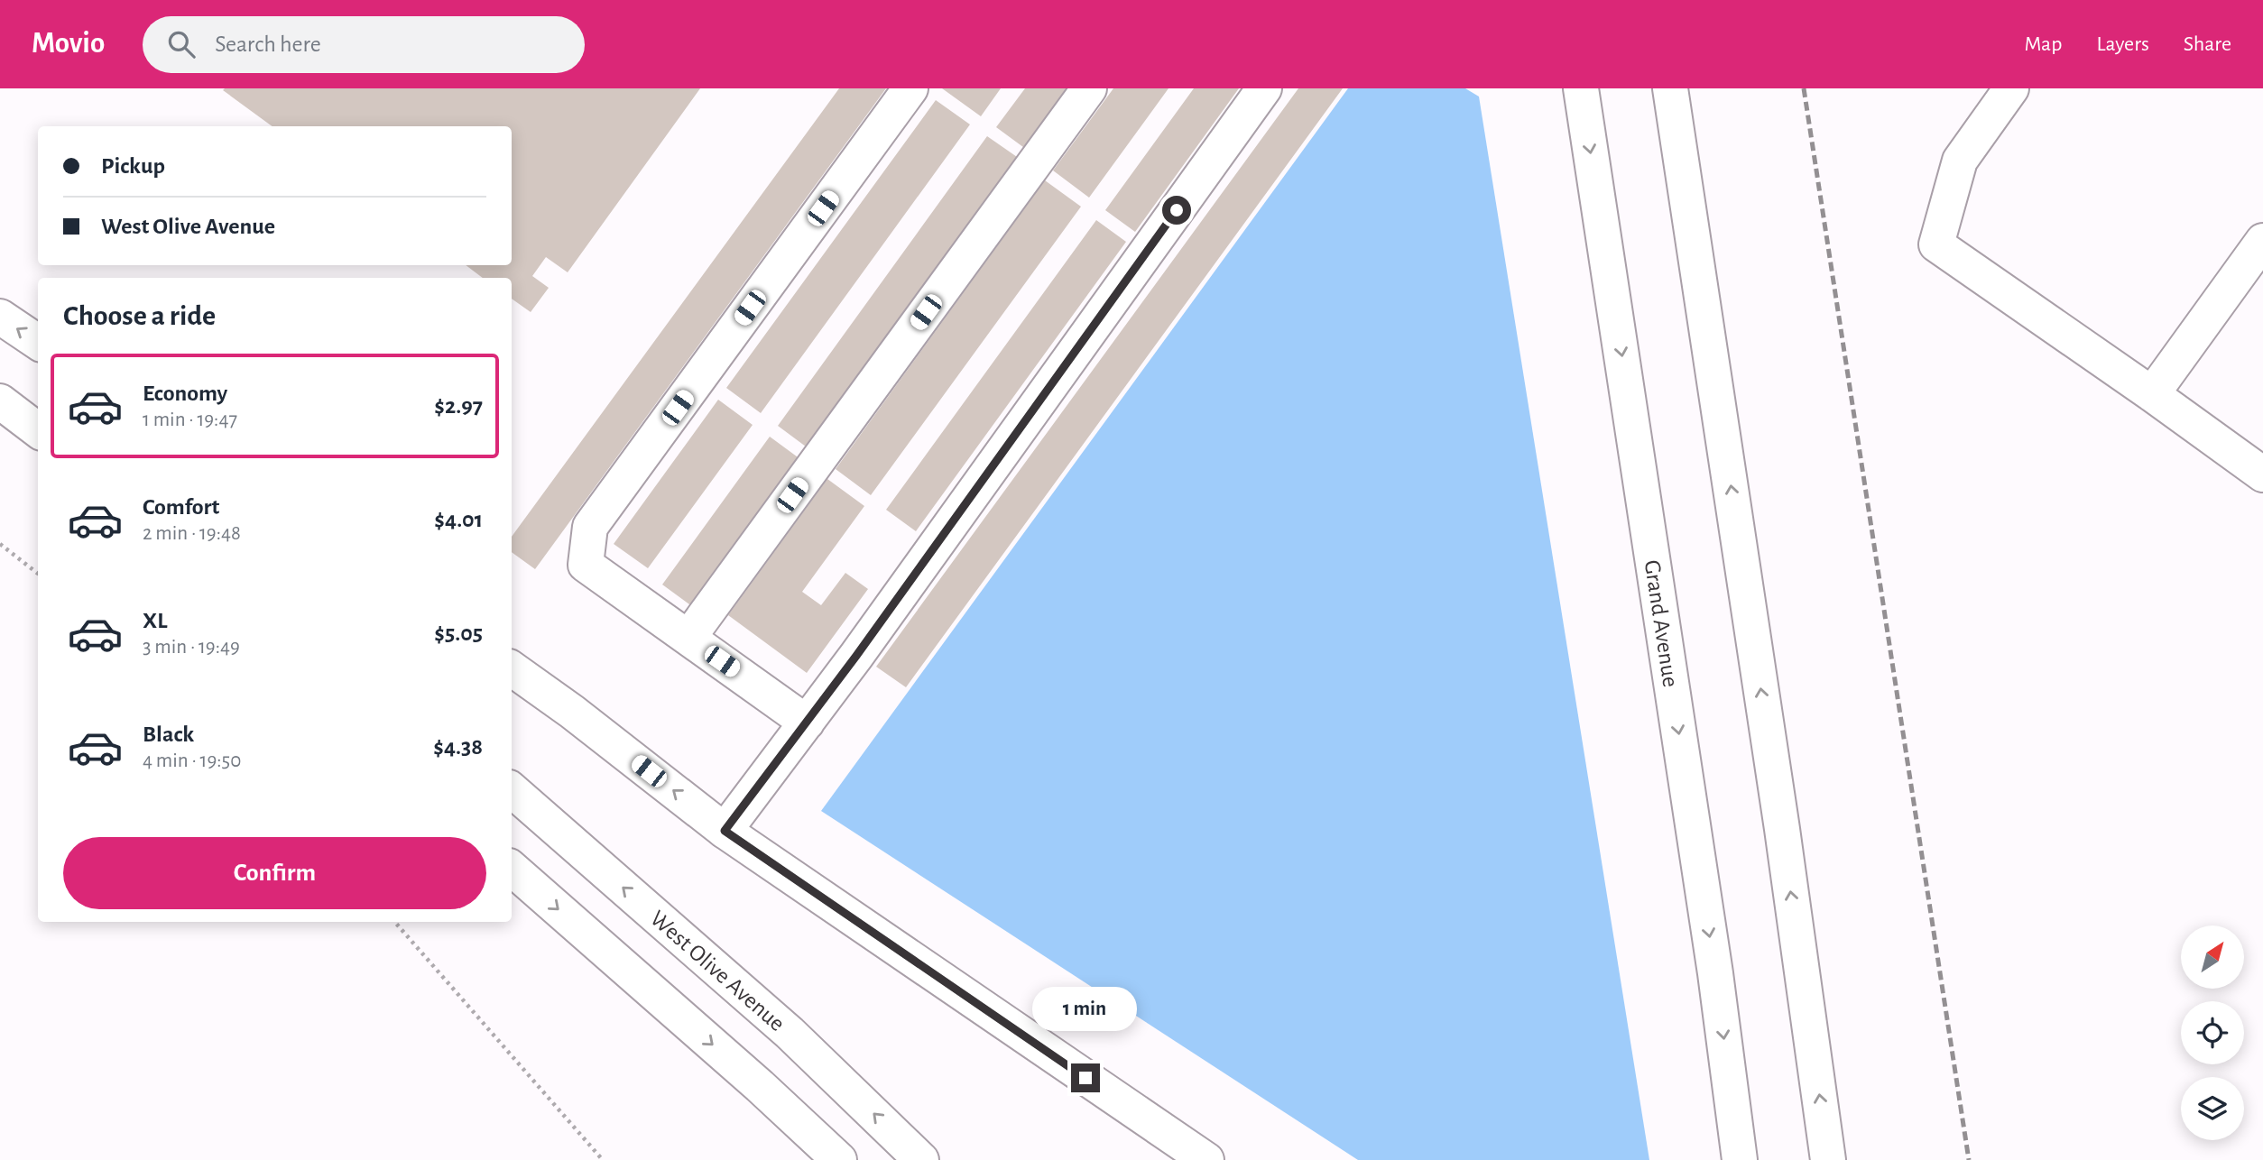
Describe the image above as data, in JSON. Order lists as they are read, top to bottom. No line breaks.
{"streets":{"main road":["Grand Avenue","West Olive Avenue"]},"north":"top right","page":{"header":"Movio","search":"Search here","nav":["Map","Layers","Share"],"banner":["Pickup","West Olive Avenue"],"heading":"Choose a ride","list":[{"name":"Economy","note":"1 min · 19:47","value":"$2.97"},{"name":"Comfort","note":"2 min · 19:48","value":"$4.01"},{"name":"XL","note":"3 min · 19:49","value":"$5.05"},{"name":"Black","note":"4 min · 19:50","value":"$4.38"}],"buttons":"Confirm","bubble":"1 min"}}
